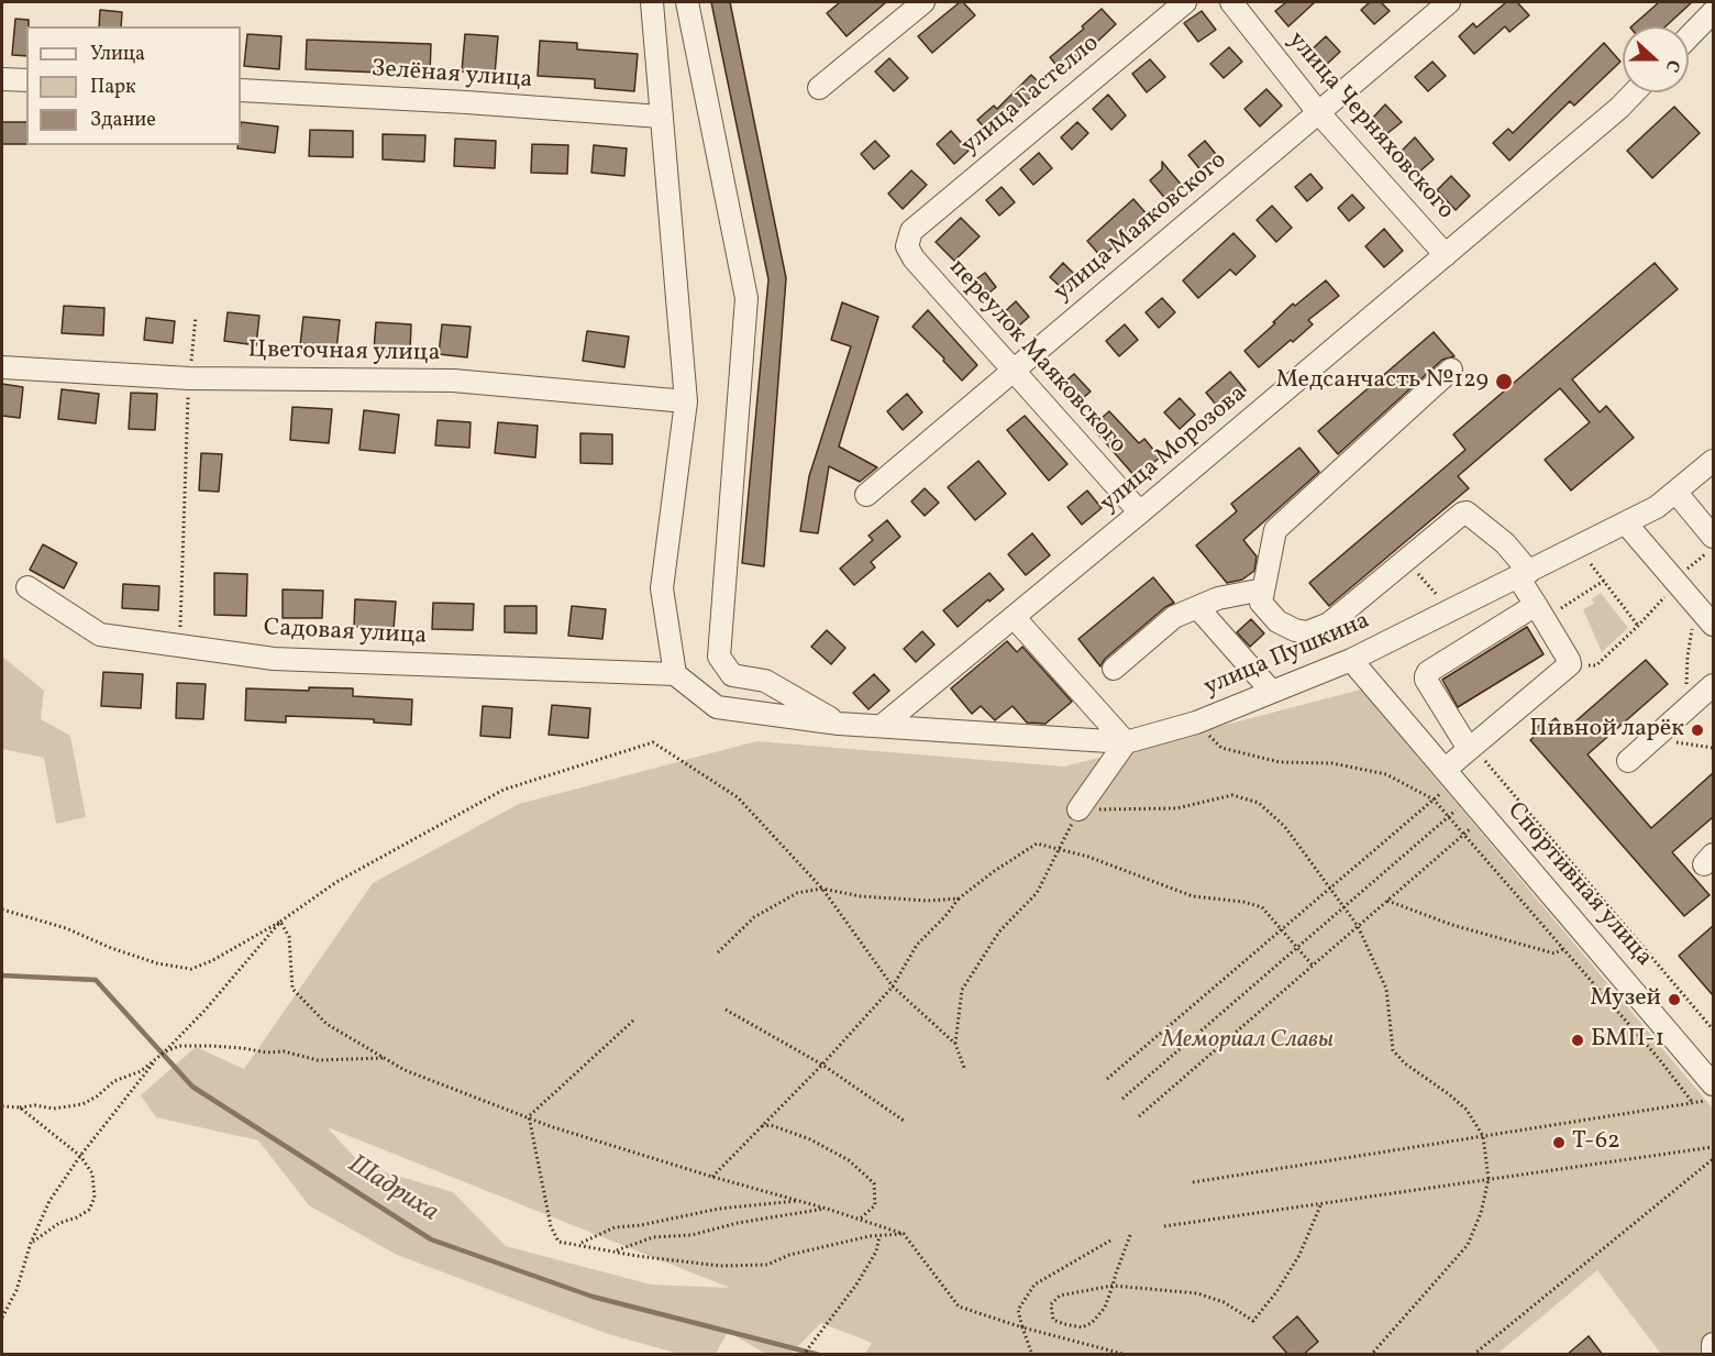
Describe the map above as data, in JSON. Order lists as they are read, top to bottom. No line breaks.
{"streets":{"street":["Зелёная улица","улица Гастелло","улица Черняховского","улица Маяковского","Цветочная улица","переулок Маяковского","улица Морозова","Садовая улица","улица Пушкина","Спортивная улица"]},"crossings":[["улица Гастелло","переулок Маяковского"],["улица Черняховского","улица Маяковского"],["улица Черняховского","улица Морозова"],["улица Маяковского","переулок Маяковского"],["переулок Маяковского","улица Морозова"],["улица Морозова","улица Пушкина"],["Садовая улица","улица Пушкина"],["улица Пушкина","Спортивная улица"]],"water":["Шадриха"],"parks":["Мемориал Славы"],"places":["Медсанчасть №129","Пивной ларёк","Музей","БМП-1","Т-62"],"legend":["Улица","Парк","Здание"],"north":"right"}
